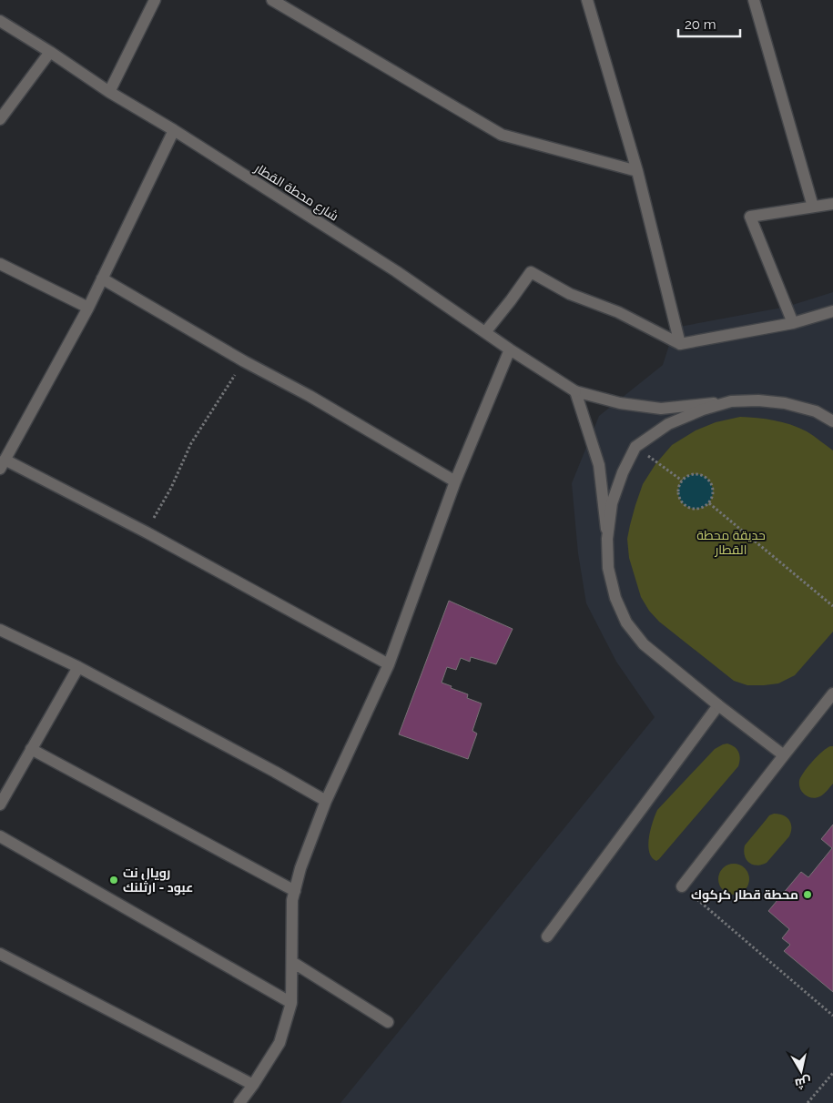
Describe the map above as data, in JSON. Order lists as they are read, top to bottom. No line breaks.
{"streets":{"street":["شارع محطة القطار"]},"parks":["حديقة محطة القطار"],"places":["رويال نت عبود - ارثلنك","محطة قطار كركوك"],"scale_bar":"20 m","north":"bottom"}
